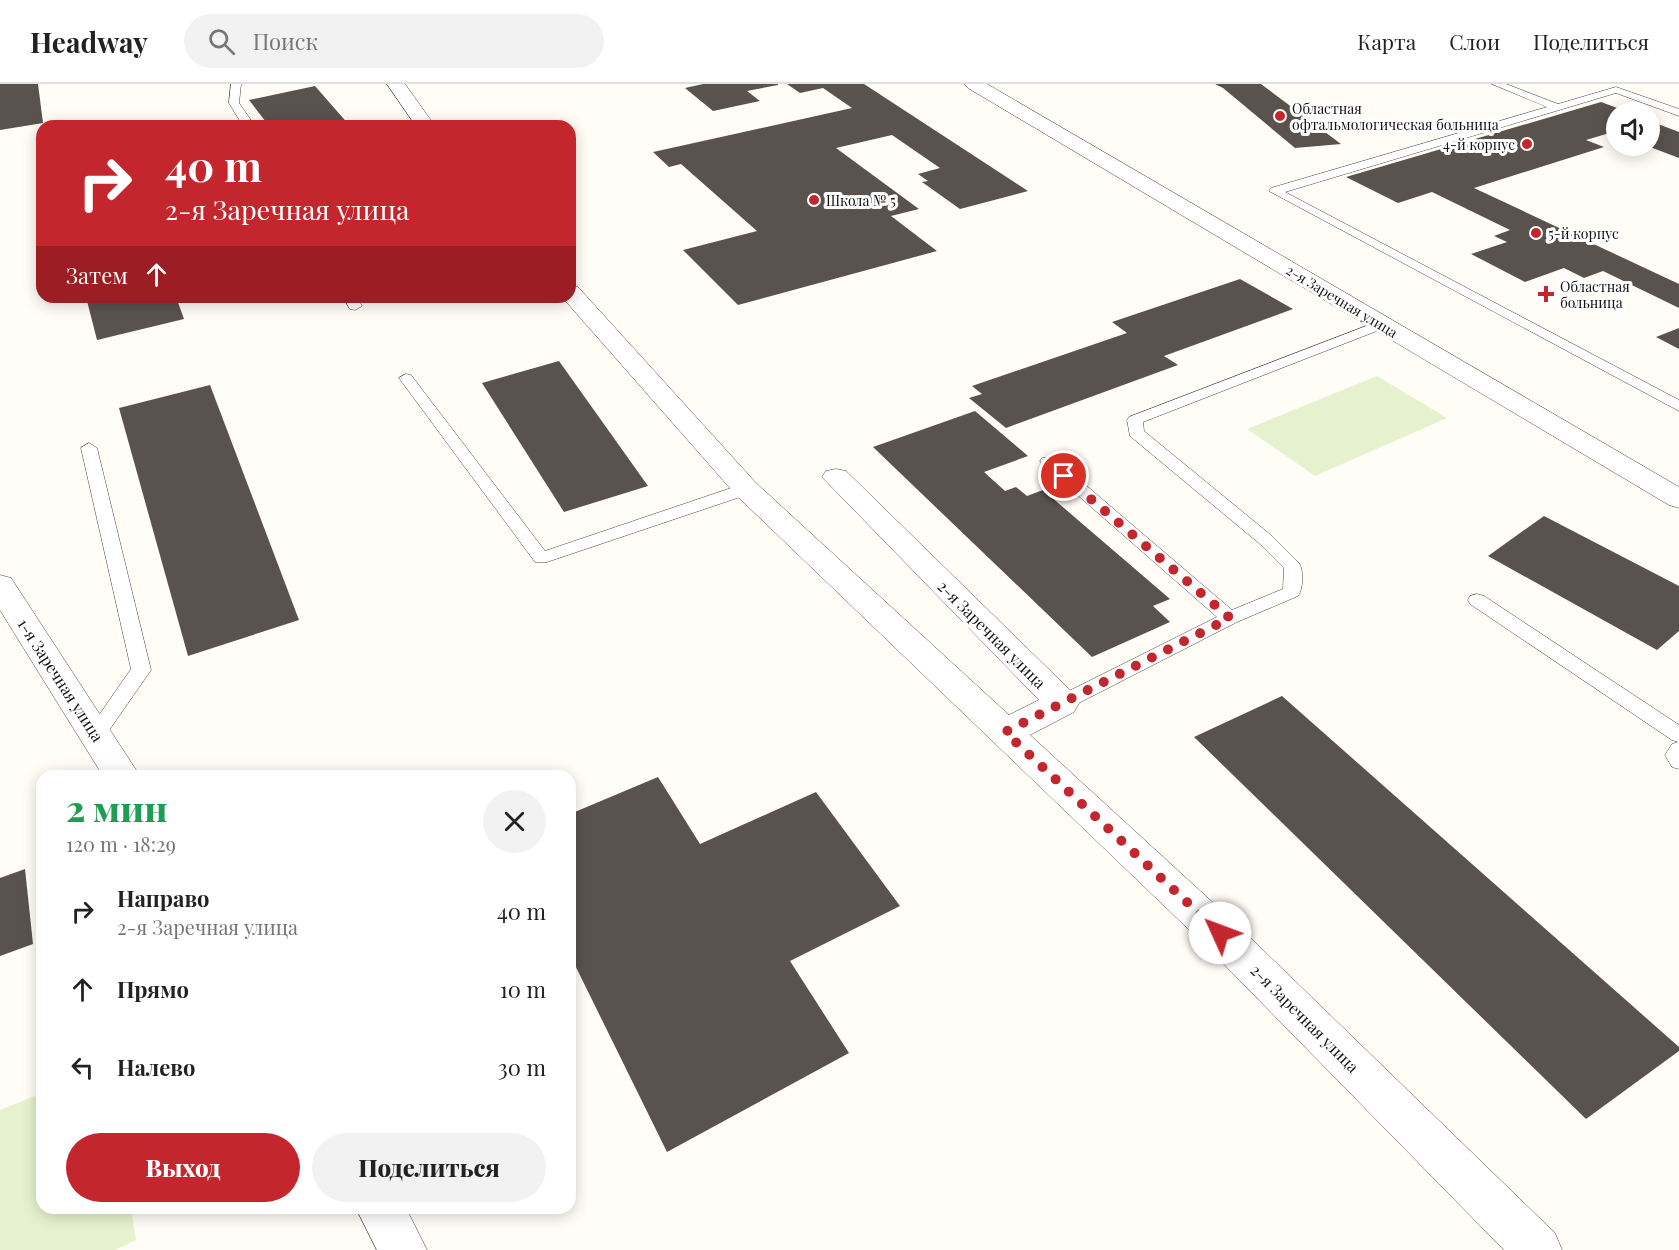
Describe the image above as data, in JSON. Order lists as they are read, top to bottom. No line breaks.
{"streets":{"street":["2-я Заречная улица","1-я Заречная улица"]},"places":{"other":["Областная офтальмологическая больница","4-й корпус","Школа № 5","5-й корпус"],"health":["Областная больница"]},"page":{"header":"Headway","search":"Поиск","nav":["Карта","Слои","Поделиться"],"turn":["40 m","2-я Заречная улица"],"then":"Затем","heading":["2 мин","120 m · 18:29"],"list":[{"name":"Направо","note":"2-я Заречная улица","value":"40 m"},{"name":"Прямо","value":"10 m"},{"name":"Налево","value":"30 m"}],"buttons":["Выход","Поделиться"]}}
